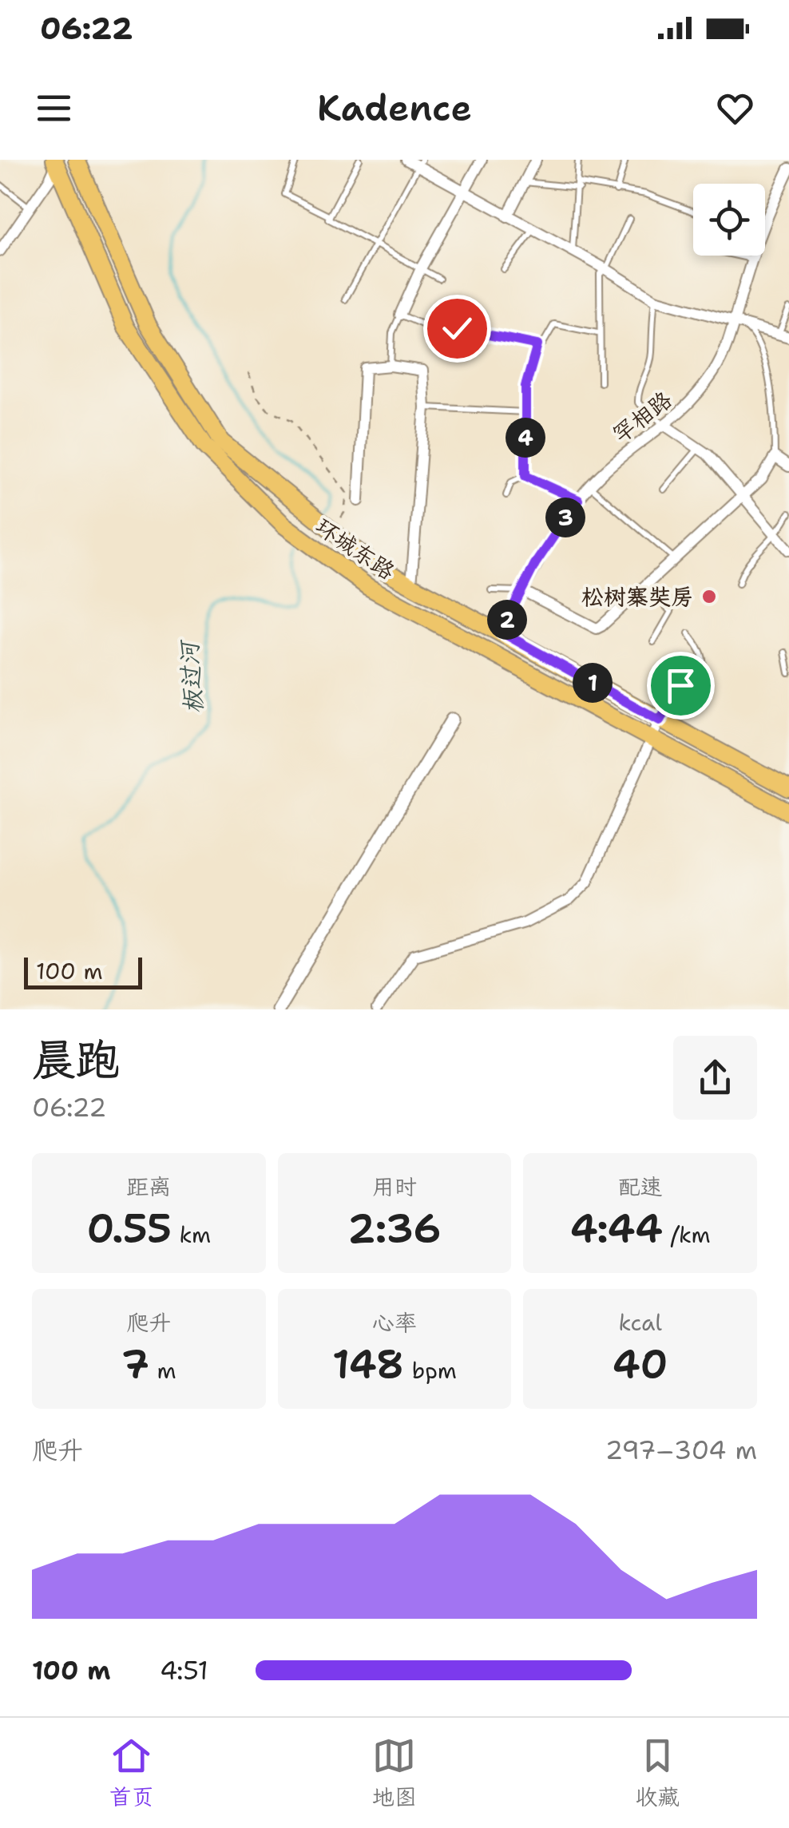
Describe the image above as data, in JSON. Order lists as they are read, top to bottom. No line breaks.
{"streets":{"main road":["环城东路"],"street":["罕相路"]},"crossings":[["罕相路","环城东路"]],"water":["板过河"],"places":["松树寨奘房"],"scale_bar":"100 m","page":{"status":"06:22","header":"Kadence","pins":["4","3","2","1"],"scale":"100 m","heading":["晨跑","06:22"],"stats":[["距离","0.55 km"],["用时","2:36"],["配速","4:44 /km"],["爬升","7 m"],["心率","148 bpm"],["kcal","40"]],"chart":["爬升","297–304 m"],"list":[{"name":"100 m","note":"4:51"}],"tabs":["首页","地图","收藏"]}}
